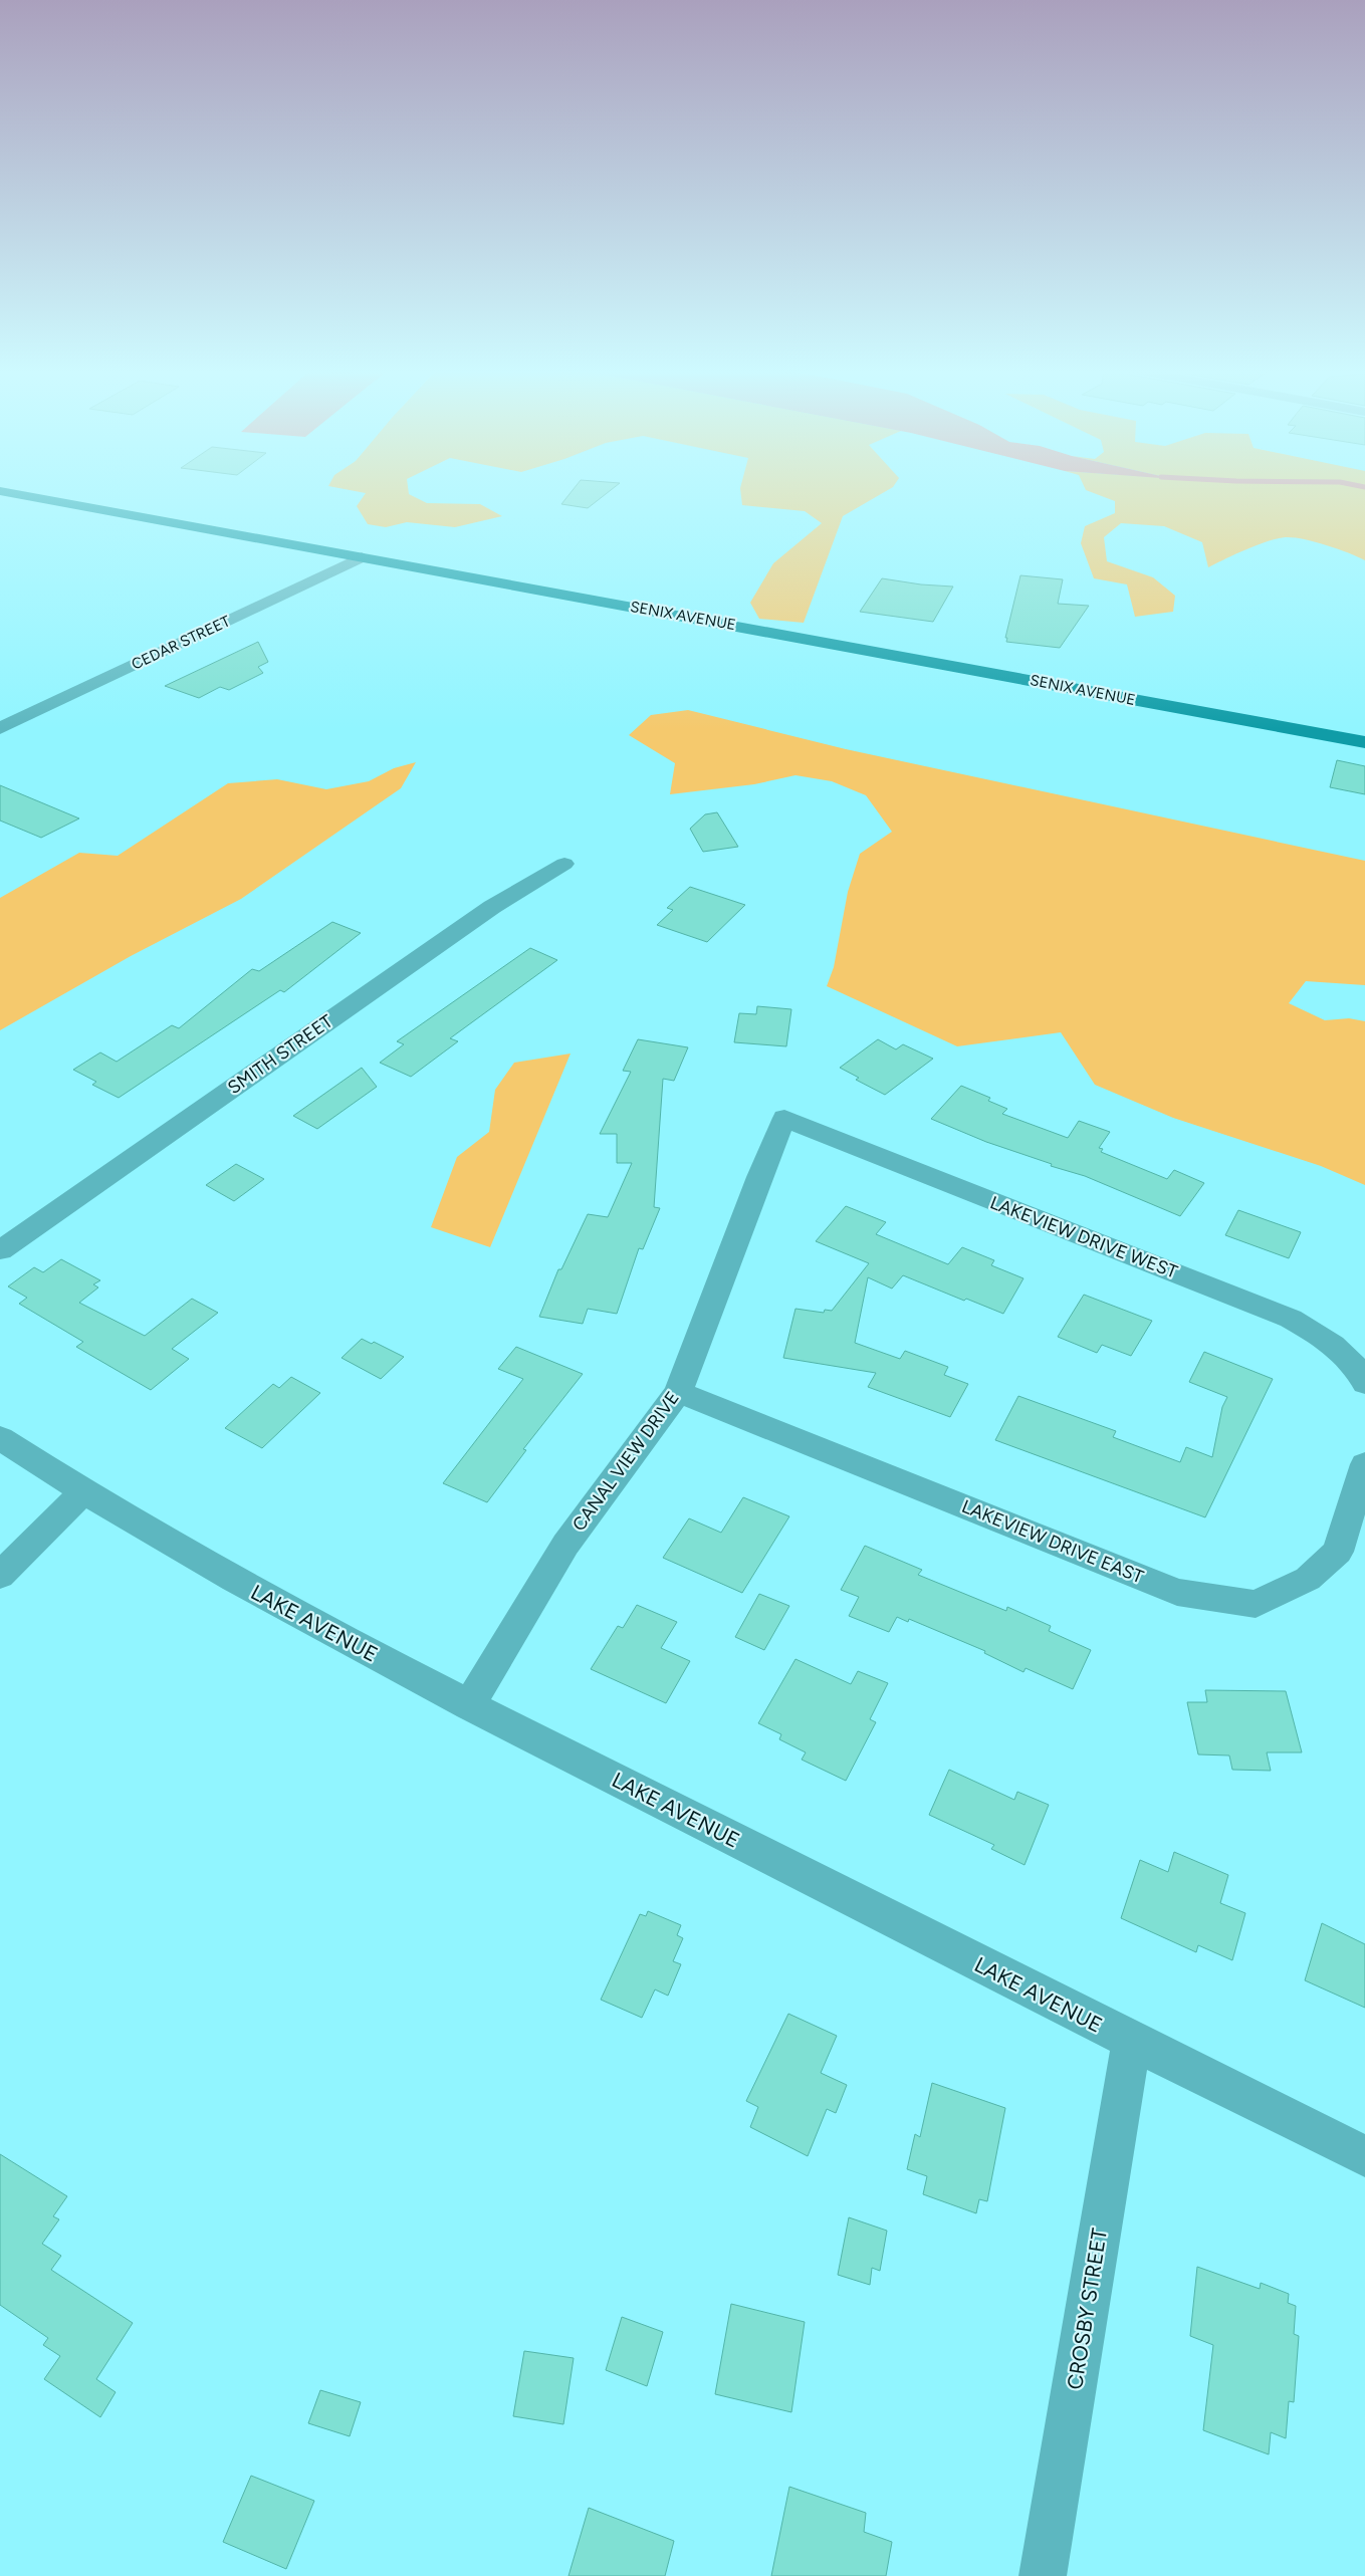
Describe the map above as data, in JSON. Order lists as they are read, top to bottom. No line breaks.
{"streets":{"street":["SENIX AVENUE","CEDAR STREET","SMITH STREET","LAKEVIEW DRIVE WEST","CANAL VIEW DRIVE","LAKEVIEW DRIVE EAST","LAKE AVENUE","CROSBY STREET"]},"crossings":[["SENIX AVENUE","CEDAR STREET"],["LAKEVIEW DRIVE WEST","CANAL VIEW DRIVE"],["CANAL VIEW DRIVE","LAKEVIEW DRIVE EAST"],["CANAL VIEW DRIVE","LAKE AVENUE"],["LAKE AVENUE","CROSBY STREET"]]}
